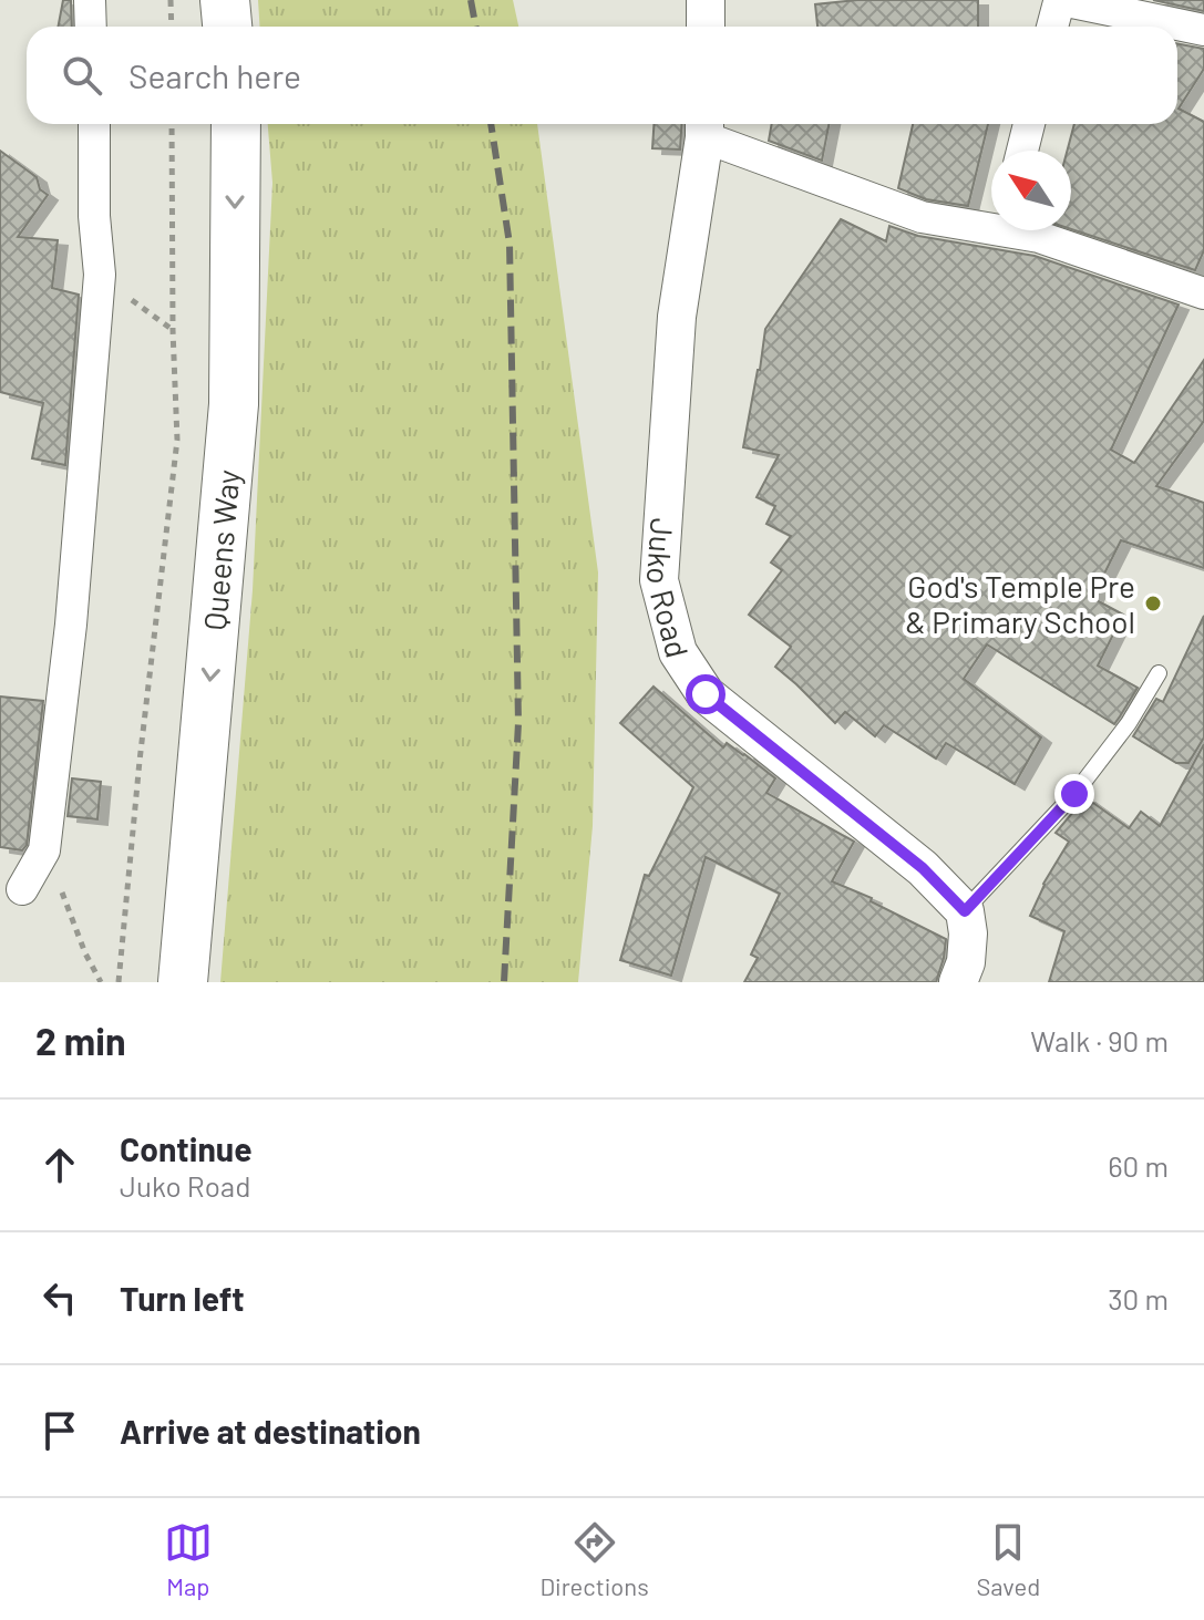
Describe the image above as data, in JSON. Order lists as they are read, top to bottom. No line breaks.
{"streets":{"highway":["Queens Way"],"street":["Juko Road"]},"one_way":["Queens Way"],"places":["God's Temple Pre & Primary School"],"north":"top left","page":{"search":"Search here","heading":["2 min","Walk · 90 m"],"list":[["Continue","Juko Road","60 m"],["Turn left","30 m"],"Arrive at destination"],"nav":["Map","Directions","Saved"]}}
